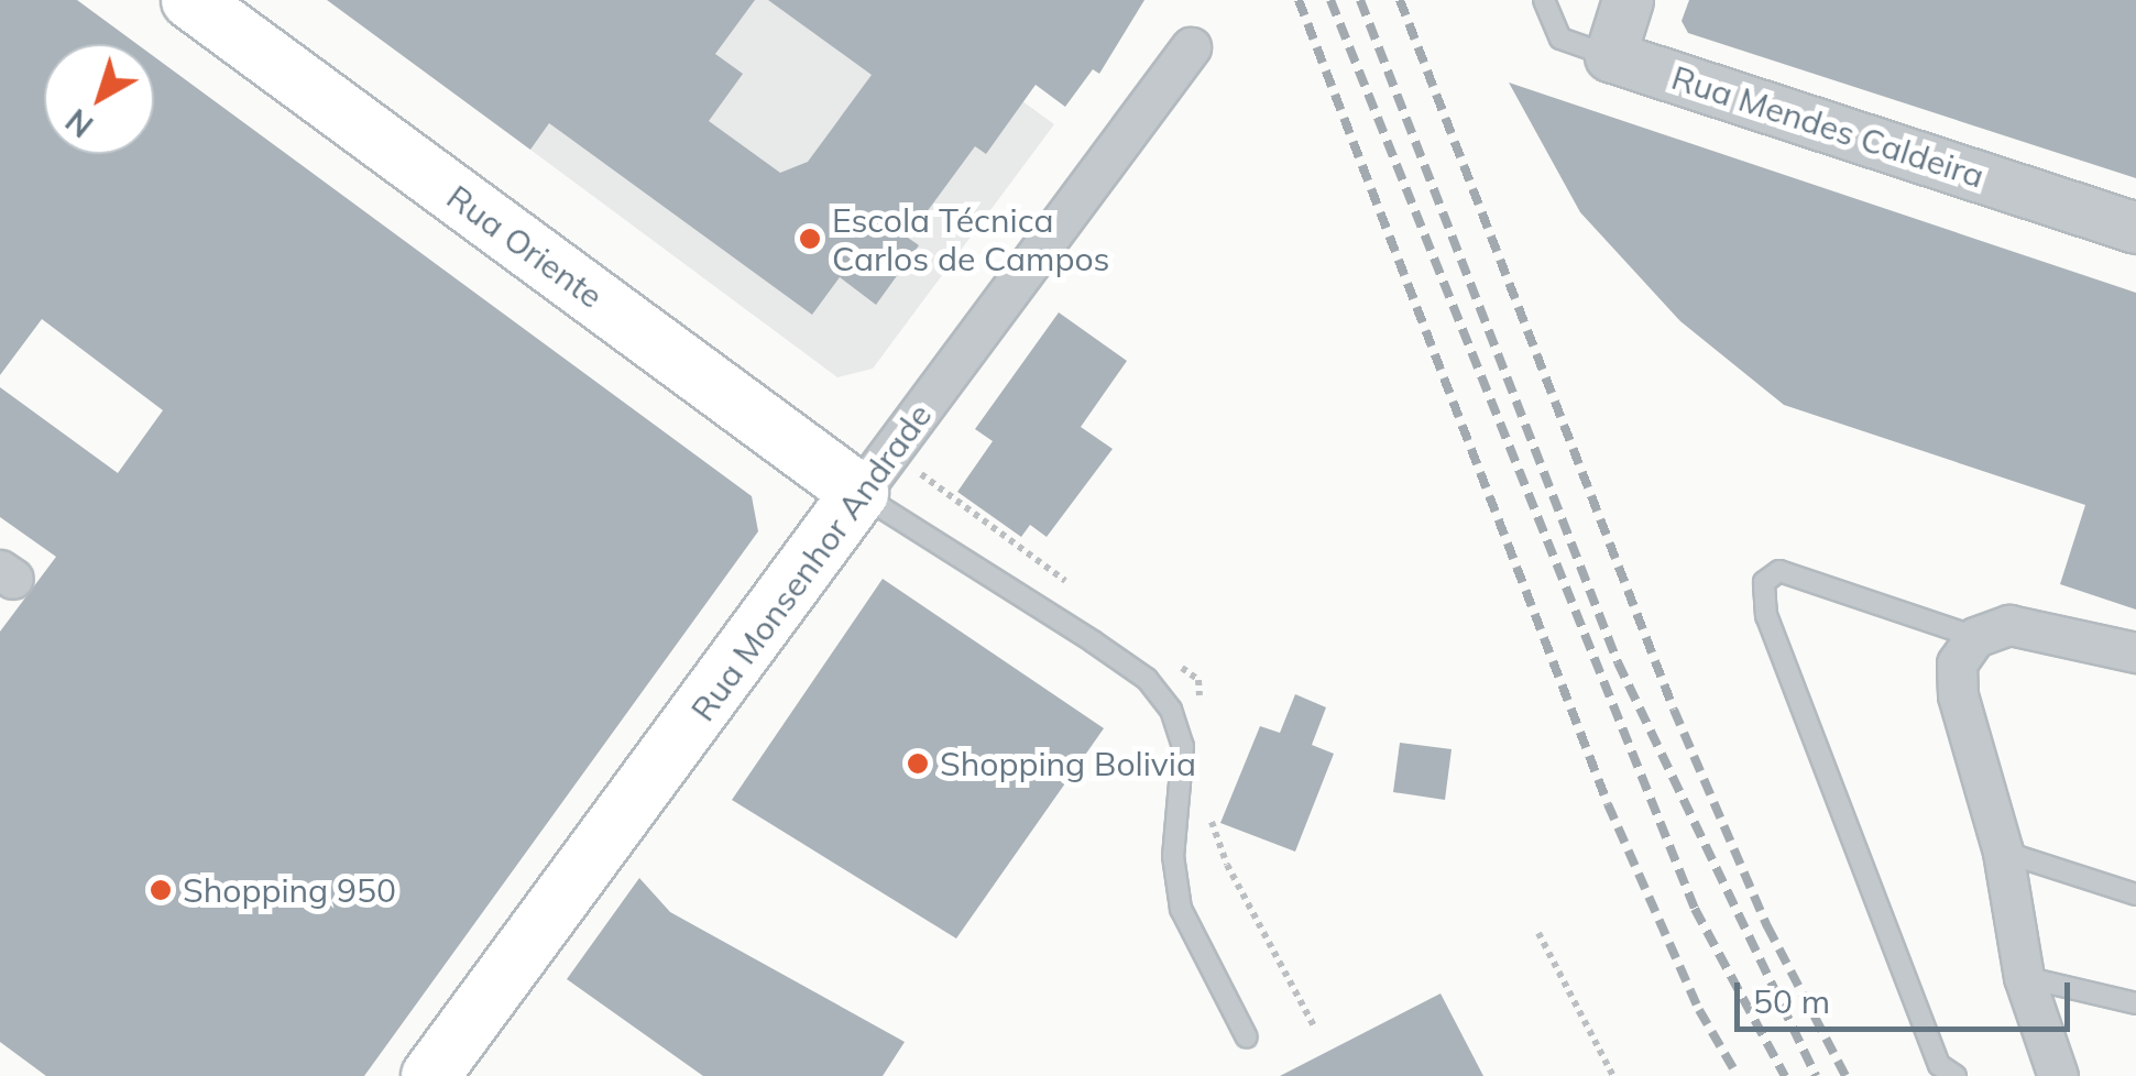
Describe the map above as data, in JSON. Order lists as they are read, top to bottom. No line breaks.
{"streets":{"main road":["Rua Oriente","Rua Monsenhor Andrade"],"street":["Rua Mendes Caldeira"]},"crossings":[["Rua Oriente","Rua Monsenhor Andrade"]],"places":["Escola Técnica Carlos de Campos","Shopping Bolivia","Shopping 950"],"scale_bar":"50 m","north":"bottom left"}
